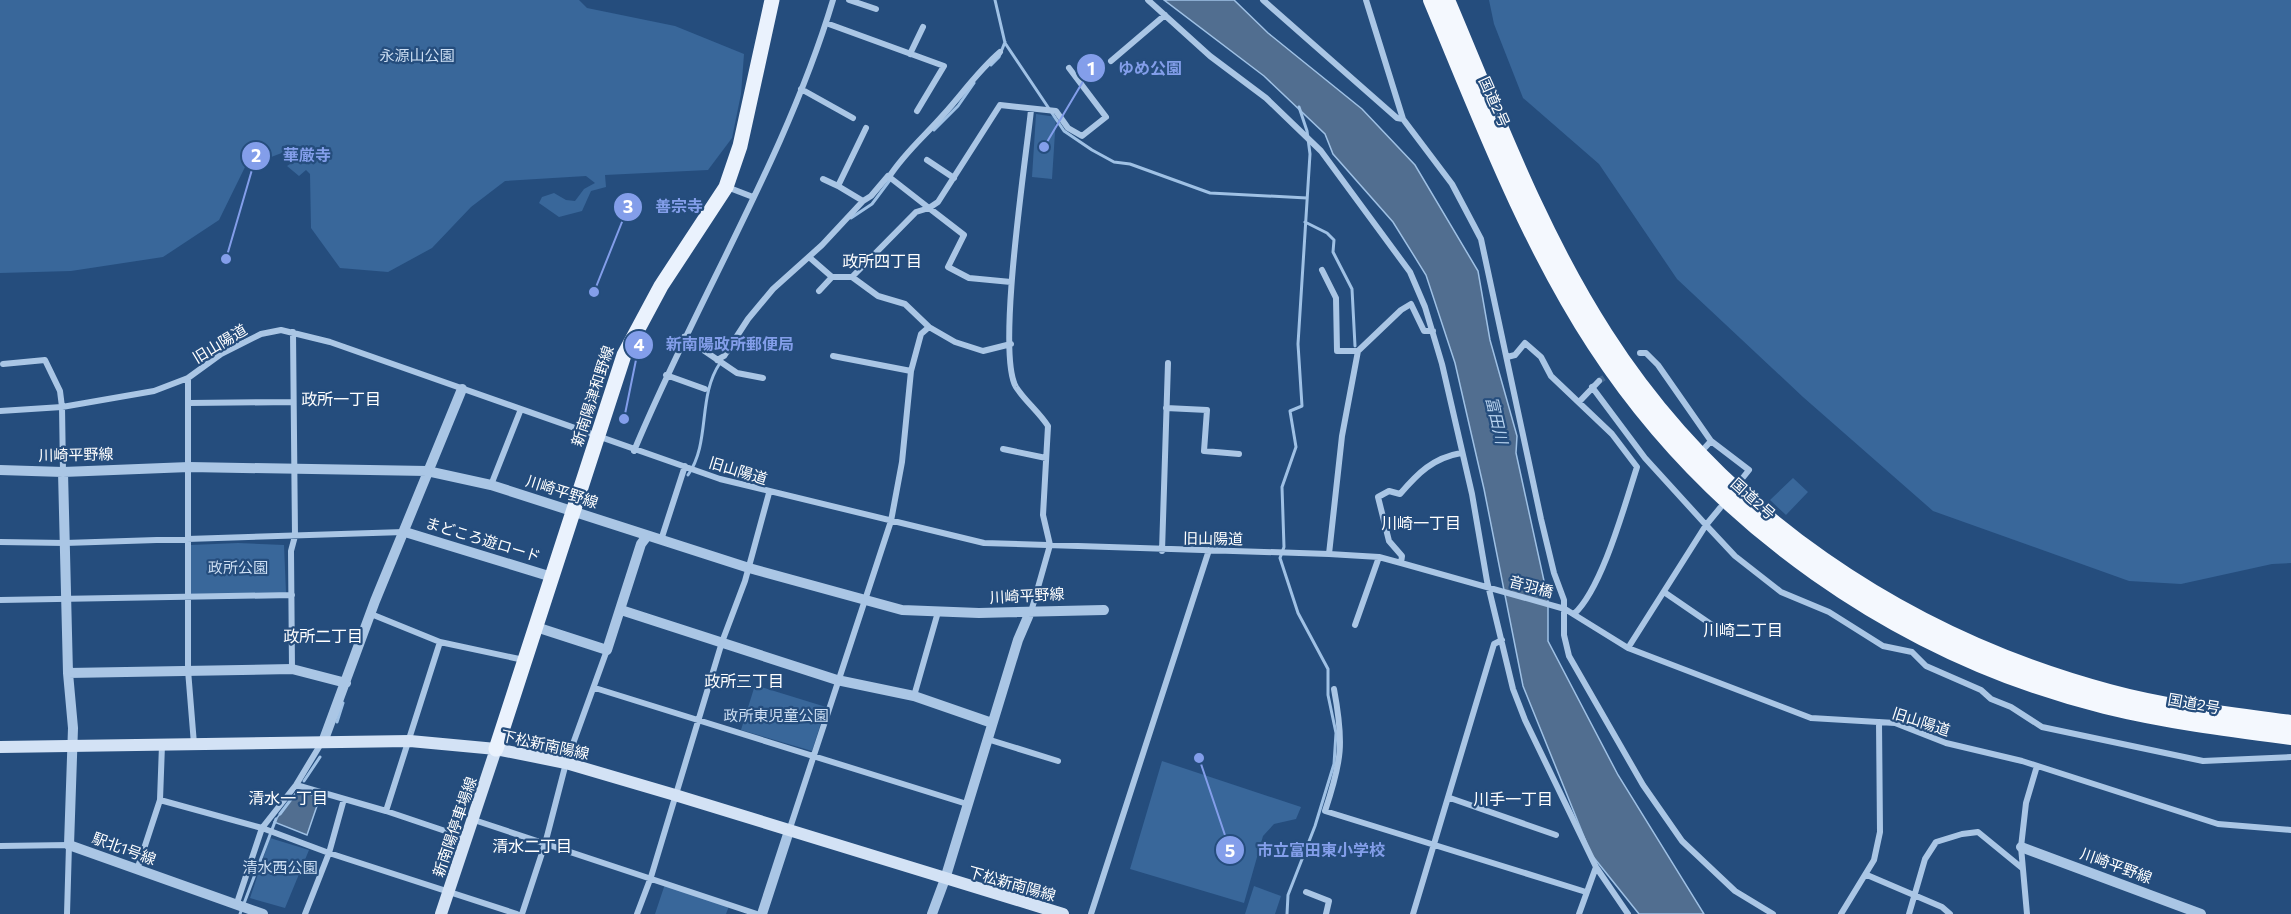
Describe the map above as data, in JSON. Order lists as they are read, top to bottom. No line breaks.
{"streets":{"highway":["国道2号"],"main road":["新南陽津和野線","下松新南陽線","新南陽停車場線"],"street":["旧山陽道","川崎平野線","まどころ遊ロード","音羽橋","駅北1号線"]},"crossings":[["旧山陽道","新南陽津和野線"],["旧山陽道","音羽橋"],["新南陽津和野線","川崎平野線"],["新南陽津和野線","まどころ遊ロード"],["新南陽津和野線","下松新南陽線"],["新南陽津和野線","新南陽停車場線"],["川崎平野線","駅北1号線"],["下松新南陽線","新南陽停車場線"],["下松新南陽線","駅北1号線"]],"districts":["政所四丁目","政所一丁目","川崎一丁目","川崎二丁目","政所二丁目","政所三丁目","清水一丁目","川手一丁目","清水二丁目"],"water":["富田川"],"parks":["永源山公園","政所公園","政所東児童公園","清水西公園"],"places":["ゆめ公園","華厳寺","善宗寺","新南陽政所郵便局","市立富田東小学校"]}
